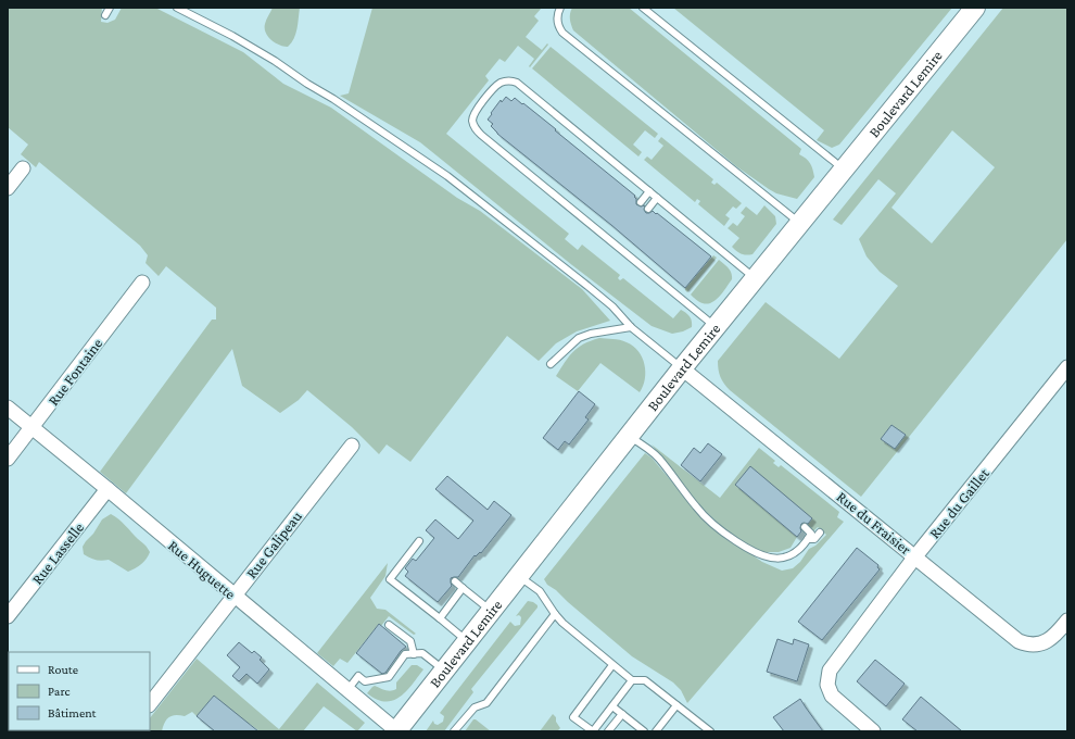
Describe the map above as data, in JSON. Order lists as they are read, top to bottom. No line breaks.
{"streets":{"main road":["Boulevard Lemire"],"street":["Rue Fontaine","Rue du Gaillet","Rue du Fraisier","Rue Galipeau","Rue Lasselle","Rue Huguette"]},"crossings":[["Boulevard Lemire","Rue du Fraisier"],["Boulevard Lemire","Rue Huguette"],["Rue Fontaine","Rue Huguette"],["Rue du Gaillet","Rue du Fraisier"],["Rue Galipeau","Rue Huguette"],["Rue Lasselle","Rue Huguette"]],"legend":["Route","Parc","Bâtiment"]}
